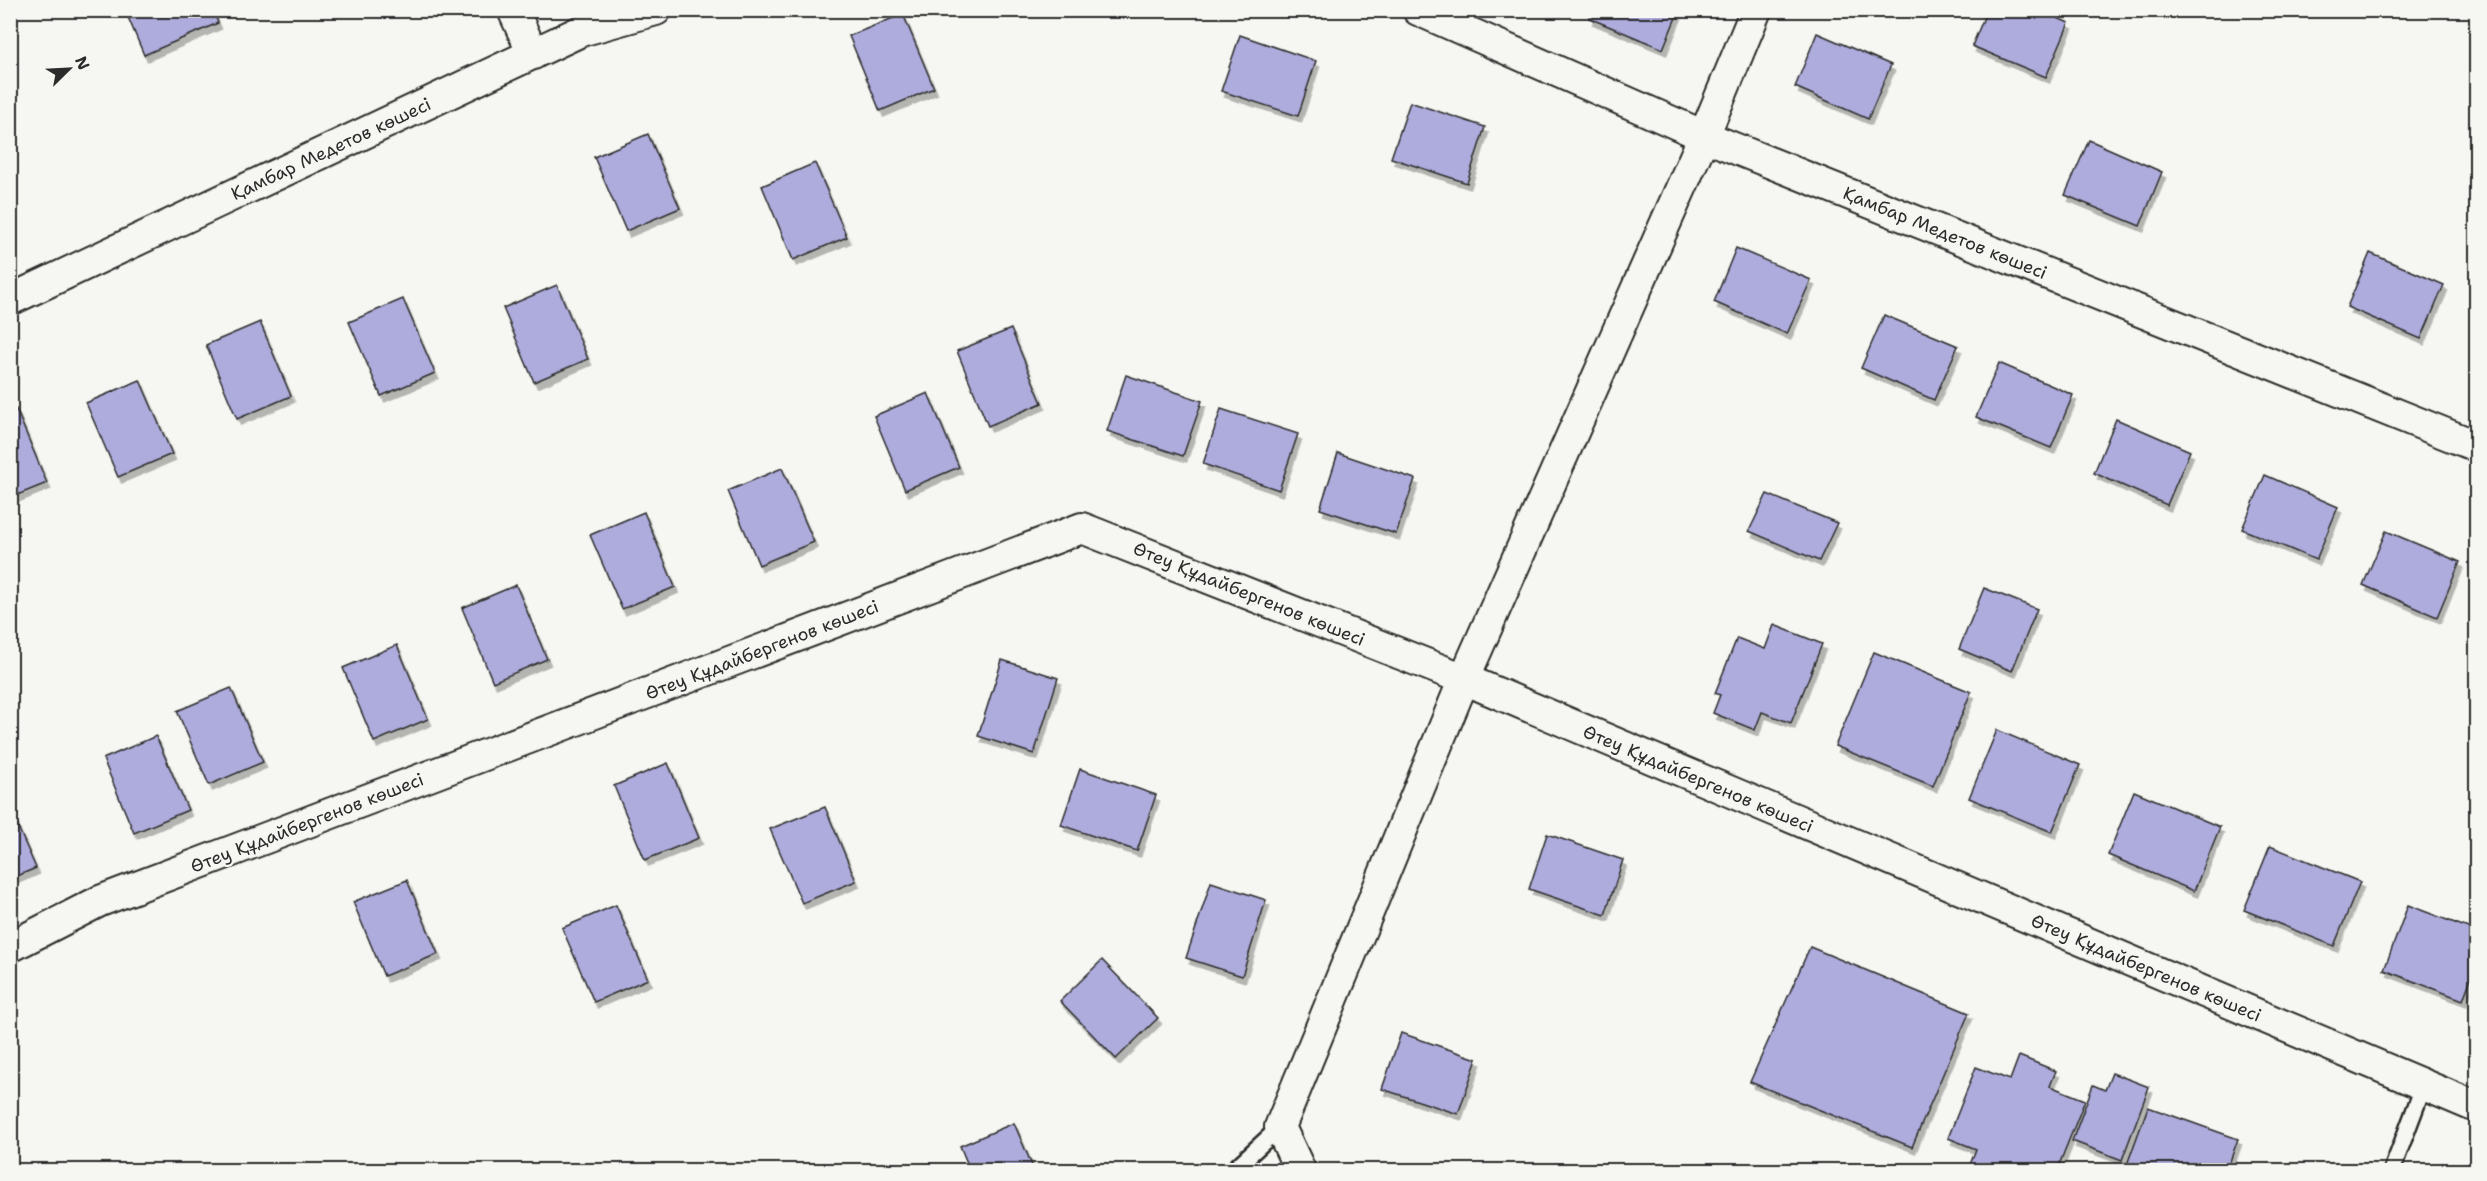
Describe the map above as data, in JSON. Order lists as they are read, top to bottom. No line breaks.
{"streets":{"street":["Қамбар Медетов көшесі","Өтеу Құдайбергенов көшесі"]},"north":"top right"}
